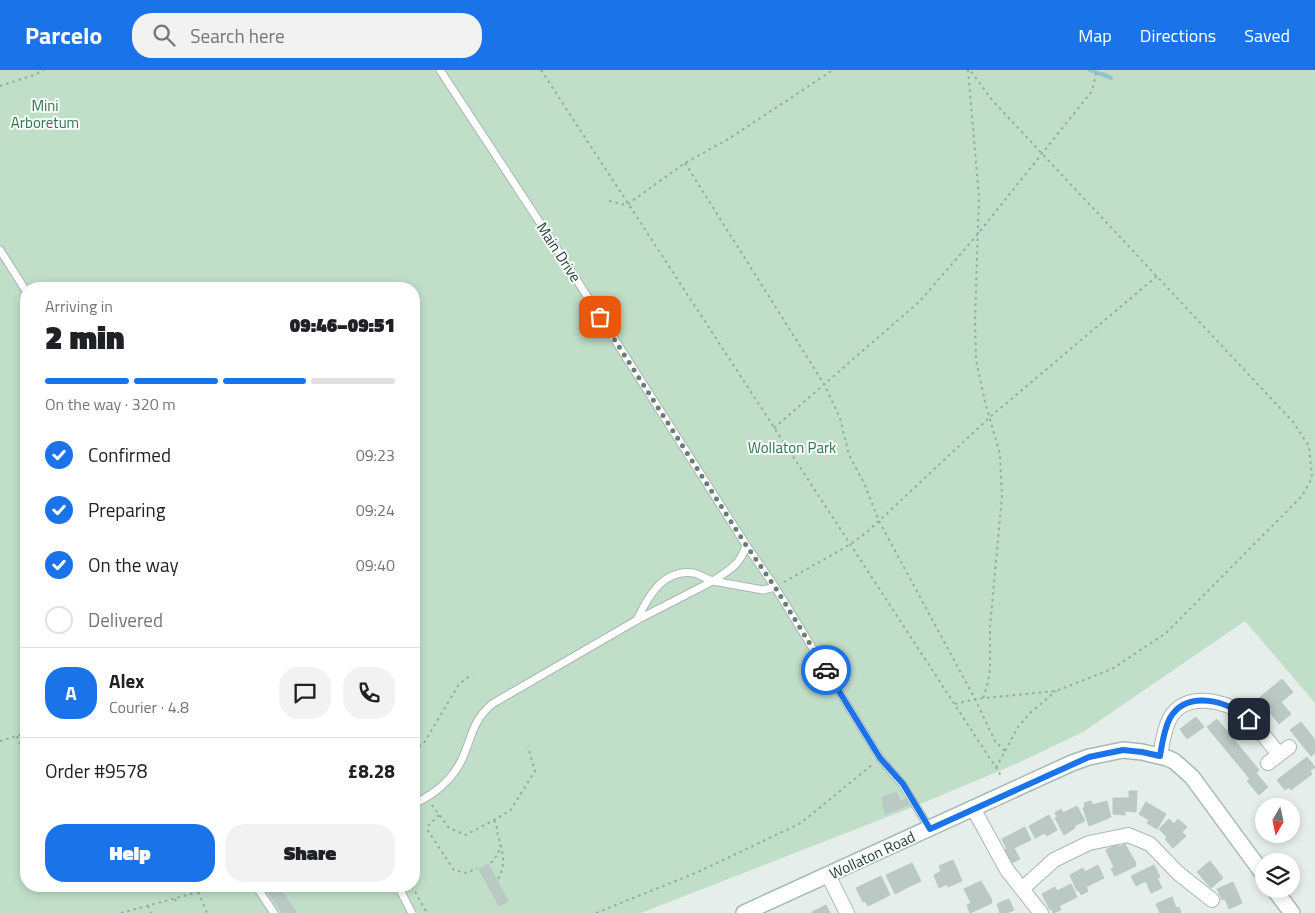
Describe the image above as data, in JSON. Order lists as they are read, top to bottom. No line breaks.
{"streets":{"street":["Wollaton Road"],"lane":["Main Drive"]},"crossings":[["Main Drive","Wollaton Road"]],"parks":["Mini Arboretum","Wollaton Park"],"north":"bottom","page":{"header":"Parcelo","search":"Search here","nav":["Map","Directions","Saved"],"heading":["2 min","Arriving in","09:46–09:51"],"panel":["Alex","Courier · 4.8","Order #9578","£8.28"],"bar":"On the way · 320 m","list":[["Confirmed","09:23"],["Preparing","09:24"],["On the way","09:40"],"Delivered"],"round":"A","buttons":["Help","Share"]}}
